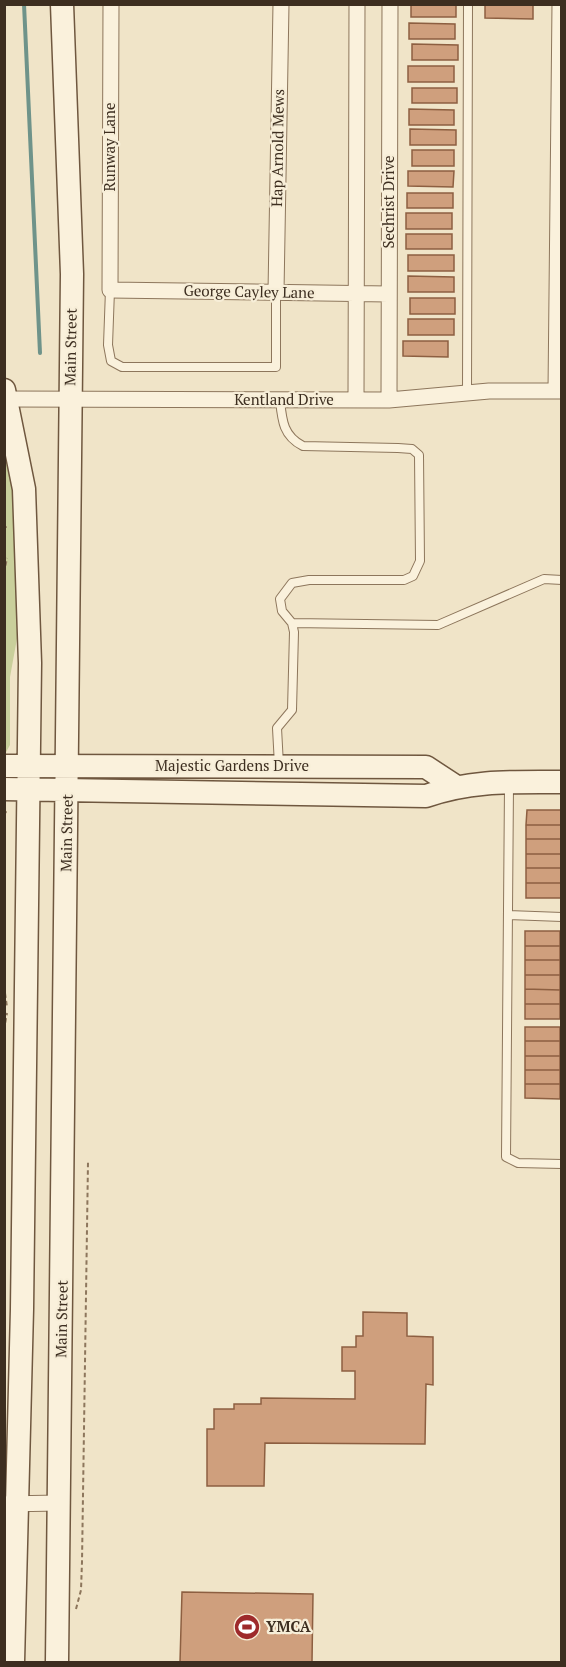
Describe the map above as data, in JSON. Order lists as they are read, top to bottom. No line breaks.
{"streets":{"main road":["Main Street","Majestic Gardens Drive"],"street":["Runway Lane","Hap Arnold Mews","Sechrist Drive","George Cayley Lane","Kentland Drive"]},"crossings":[["Runway Lane","George Cayley Lane"],["Hap Arnold Mews","George Cayley Lane"],["Sechrist Drive","George Cayley Lane"],["Sechrist Drive","Kentland Drive"],["Main Street","Kentland Drive"],["Main Street","Majestic Gardens Drive"]],"places":{"sports":["YMCA"]}}
